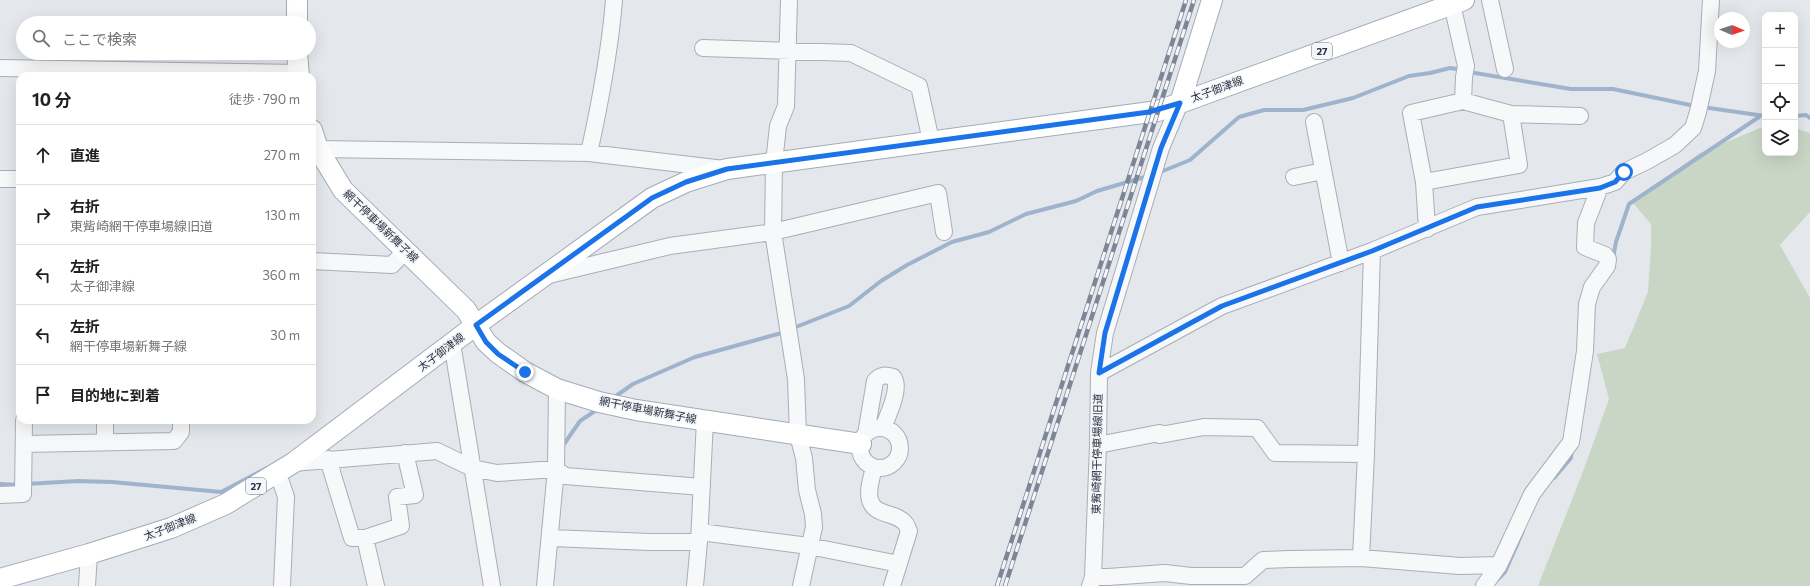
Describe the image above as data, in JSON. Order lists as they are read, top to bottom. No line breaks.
{"streets":{"main road":["27","太子御津線","網干停車場新舞子線"],"street":["東觜崎網干停車場線旧道"]},"crossings":[["太子御津線","網干停車場新舞子線"],["太子御津線","東觜崎網干停車場線旧道"]],"north":"right","page":{"map_buttons":["+","−"],"search":"ここで検索","heading":["10 分","徒歩 · 790 m"],"list":[["直進","270 m"],["右折","東觜崎網干停車場線旧道","130 m"],["左折","太子御津線","360 m"],["左折","網干停車場新舞子線","30 m"],"目的地に到着"]}}
